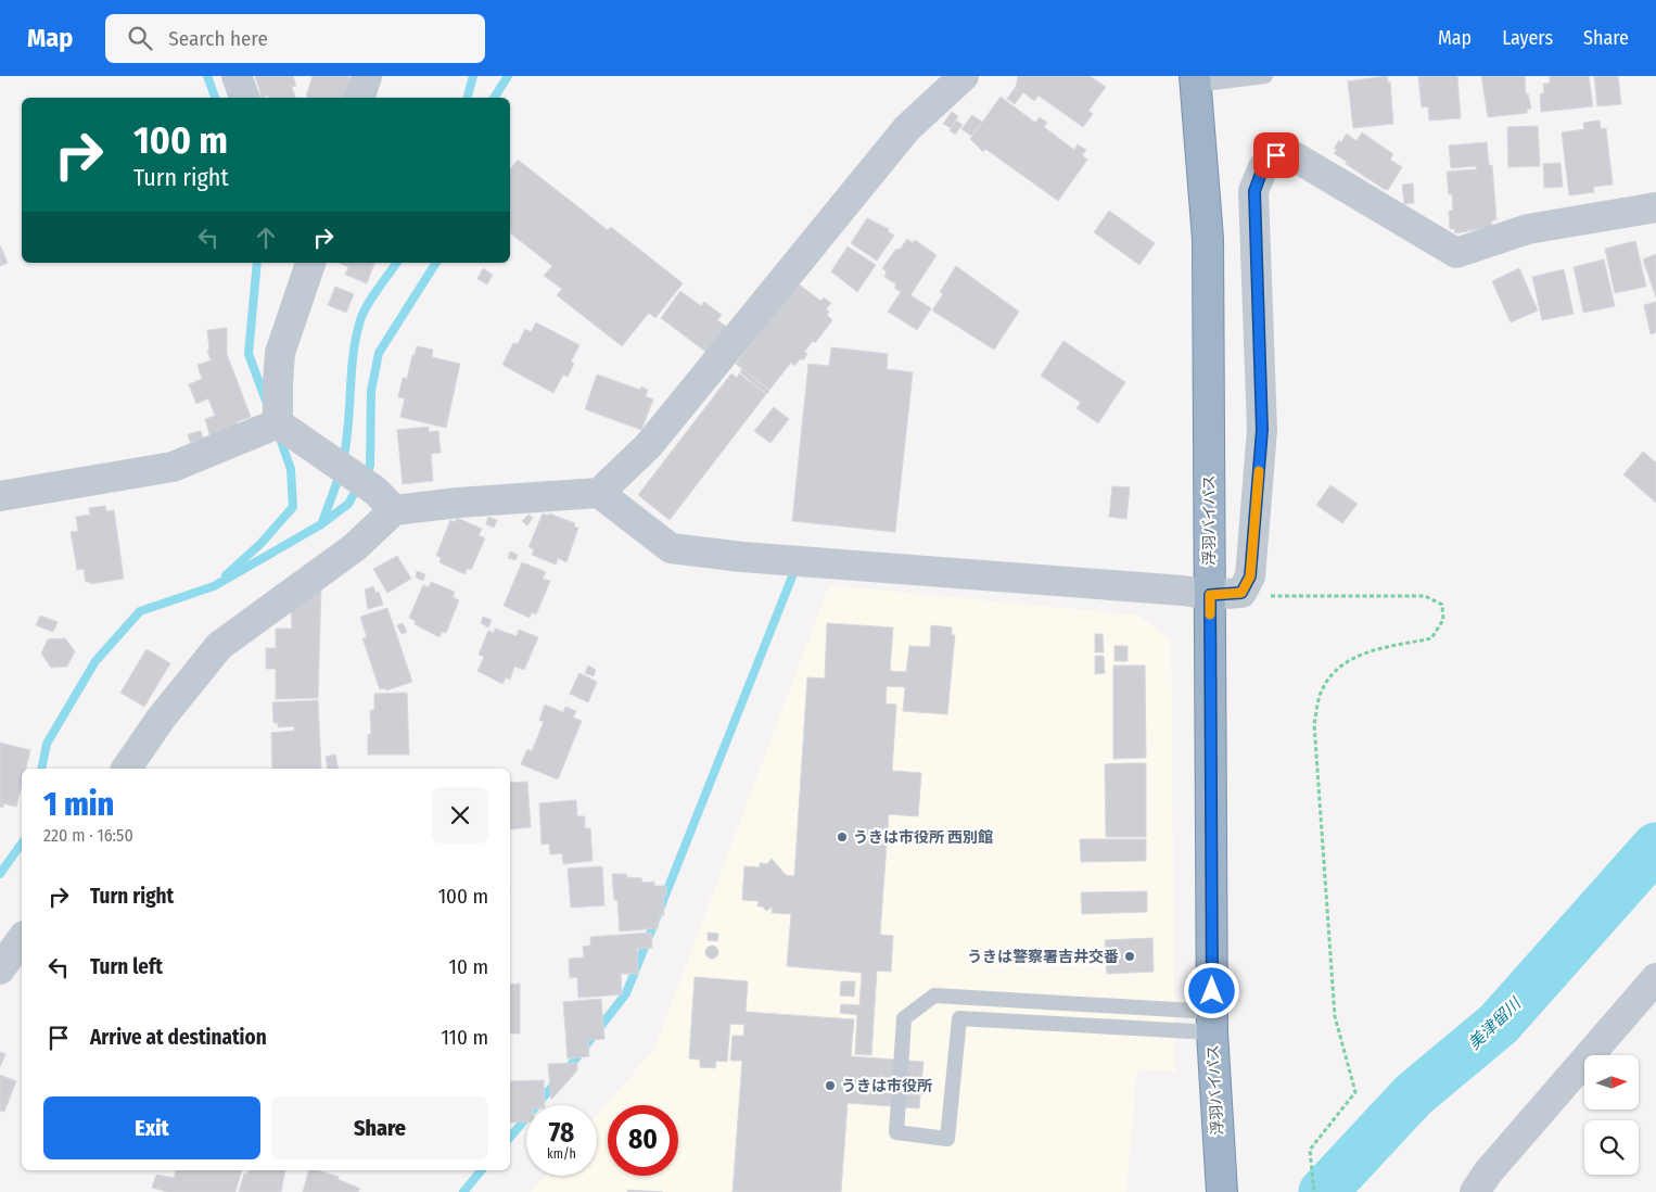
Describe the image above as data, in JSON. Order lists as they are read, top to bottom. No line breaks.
{"streets":{"highway":["浮羽バイパス"]},"water":["美津留川"],"places":["うきは市役所 西別館","うきは警察署吉井交番","うきは市役所"],"north":"right","page":{"header":"Map","search":"Search here","nav":["Map","Layers","Share"],"turn":["100 m","Turn right"],"heading":["1 min","220 m · 16:50"],"list":[{"name":"Turn right","value":"100 m"},{"name":"Turn left","value":"10 m"},{"name":"Arrive at destination","value":"110 m"}],"buttons":["Exit","Share"],"speed":"78 km/h","limit":"80"}}
